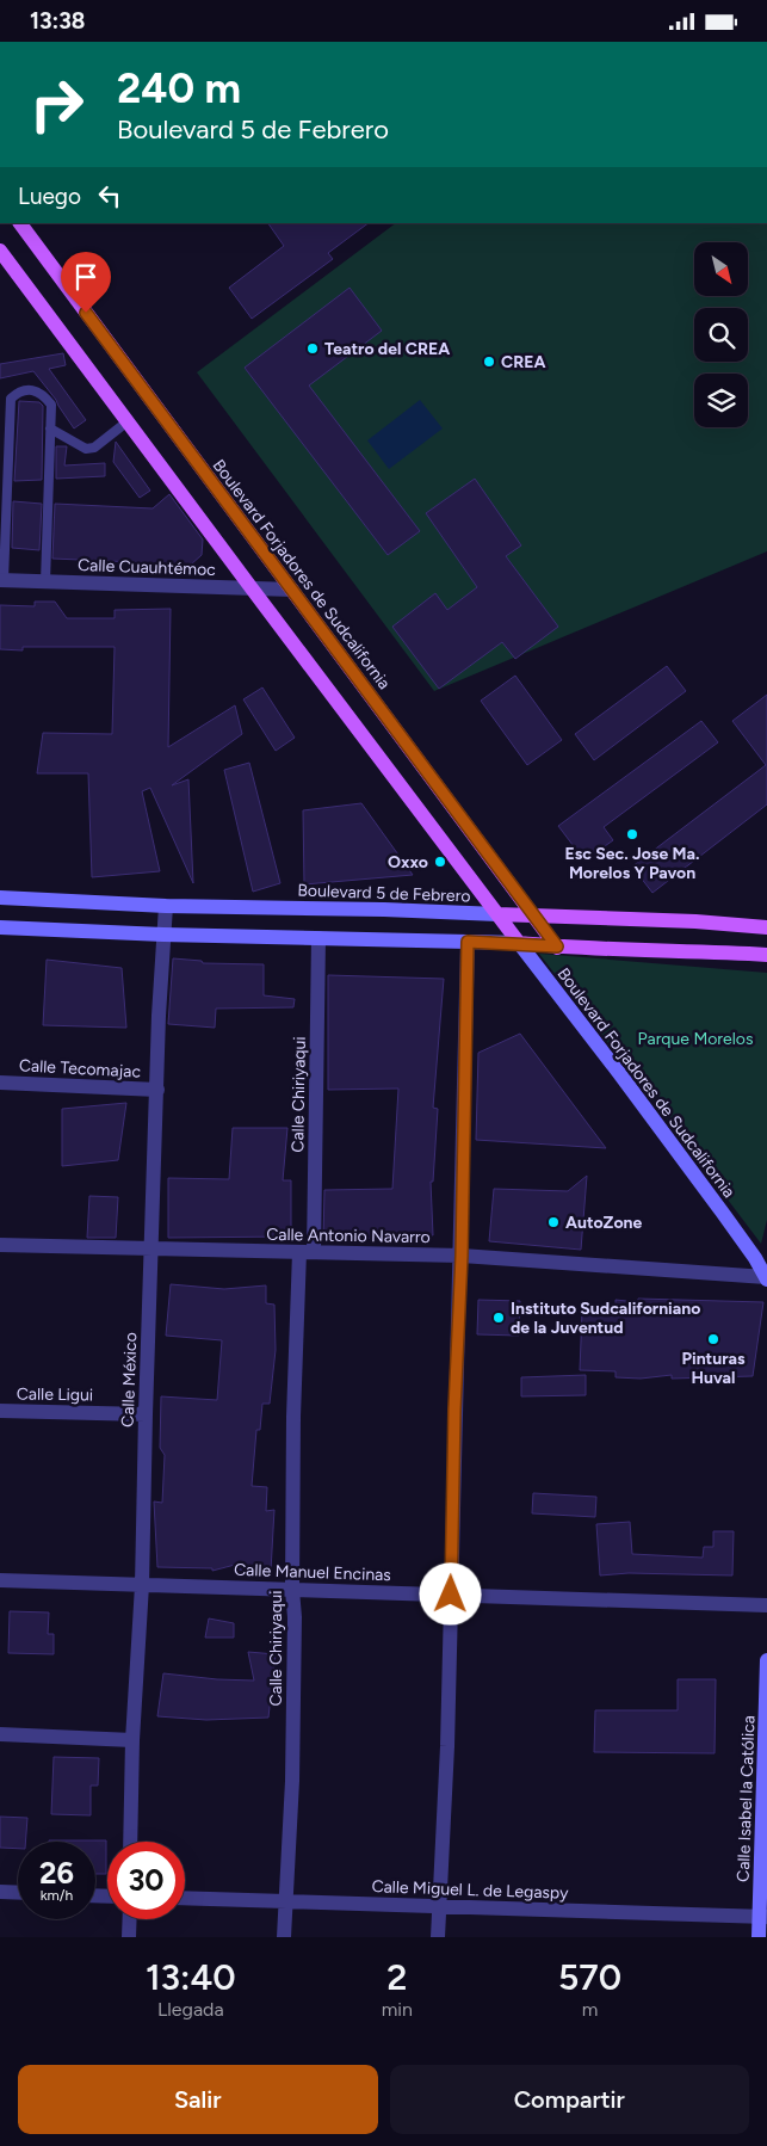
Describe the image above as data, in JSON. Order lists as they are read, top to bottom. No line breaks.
{"streets":{"main road":["Boulevard Forjadores de Sudcalifornia","Boulevard 5 de Febrero","Calle Isabel la Católica"],"street":["Calle Cuauhtémoc","Calle Tecomajac","Calle Chiriyaqui","Calle Antonio Navarro","Calle México","Calle Ligui","Calle Manuel Encinas","Calle Miguel L. de Legaspy"]},"crossings":[["Calle Cuauhtémoc","Boulevard Forjadores de Sudcalifornia"],["Boulevard Forjadores de Sudcalifornia","Boulevard 5 de Febrero"],["Boulevard Forjadores de Sudcalifornia","Calle Antonio Navarro"],["Boulevard 5 de Febrero","Calle México"],["Calle Tecomajac","Calle México"],["Calle Chiriyaqui","Calle Antonio Navarro"],["Calle Chiriyaqui","Calle Manuel Encinas"],["Calle Chiriyaqui","Calle Miguel L. de Legaspy"],["Calle Antonio Navarro","Calle México"],["Calle México","Calle Ligui"],["Calle México","Calle Manuel Encinas"],["Calle Isabel la Católica","Calle Miguel L. de Legaspy"]],"parks":["Parque Morelos"],"places":["Teatro del CREA","CREA","Esc Sec. Jose Ma. Morelos Y Pavon","Oxxo","AutoZone","Instituto Sudcaliforniano de la Juventud","Pinturas Huval"],"north":"bottom right","page":{"status":"13:38","turn":["240 m","Boulevard 5 de Febrero"],"then":"Luego","speed":"26 km/h","limit":"30","eta":["13:40","Llegada","2","min","570","m"],"buttons":["Salir","Compartir"]}}
